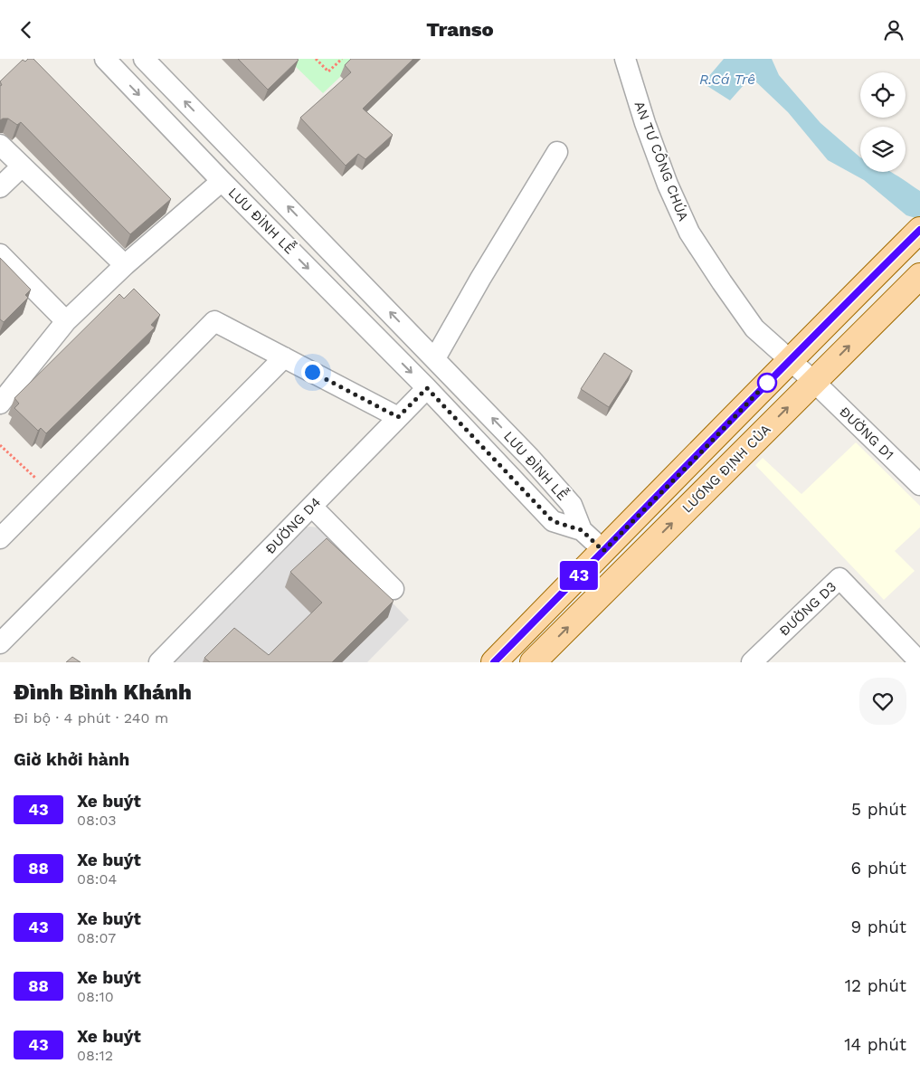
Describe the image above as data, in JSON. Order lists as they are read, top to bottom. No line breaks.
{"streets":{"main road":["LƯƠNG ĐỊNH CỦA"],"street":["AN TƯ CÔNG CHÚA","LƯU ĐÌNH LỄ","ĐƯỜNG D1","ĐƯỜNG D4","ĐƯỜNG D3"]},"crossings":[["AN TƯ CÔNG CHÚA","ĐƯỜNG D1"],["AN TƯ CÔNG CHÚA","LƯƠNG ĐỊNH CỦA"],["LƯU ĐÌNH LỄ","ĐƯỜNG D4"],["ĐƯỜNG D1","LƯƠNG ĐỊNH CỦA"]],"water":["R.Cá Trê"],"lines":["bus line 43"],"page":{"header":"Transo","on_map":"43","heading":[["Đình Bình Khánh","Đi bộ · 4 phút · 240 m"],"Giờ khởi hành"],"list":[{"mark":"43","name":"Xe buýt","note":"08:03","value":"5 phút"},{"mark":"88","name":"Xe buýt","note":"08:04","value":"6 phút"},{"mark":"43","name":"Xe buýt","note":"08:07","value":"9 phút"},{"mark":"88","name":"Xe buýt","note":"08:10","value":"12 phút"},{"mark":"43","name":"Xe buýt","note":"08:12","value":"14 phút"}]}}
